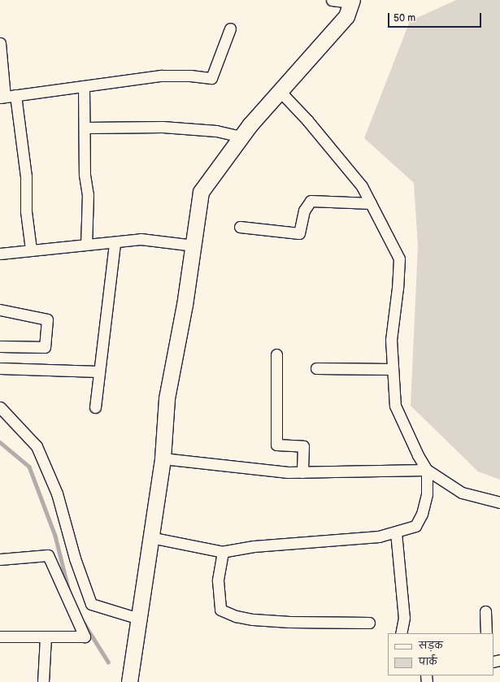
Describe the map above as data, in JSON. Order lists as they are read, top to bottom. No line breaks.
{"legend":["सड़क","पार्क"],"scale_bar":"50 m"}
